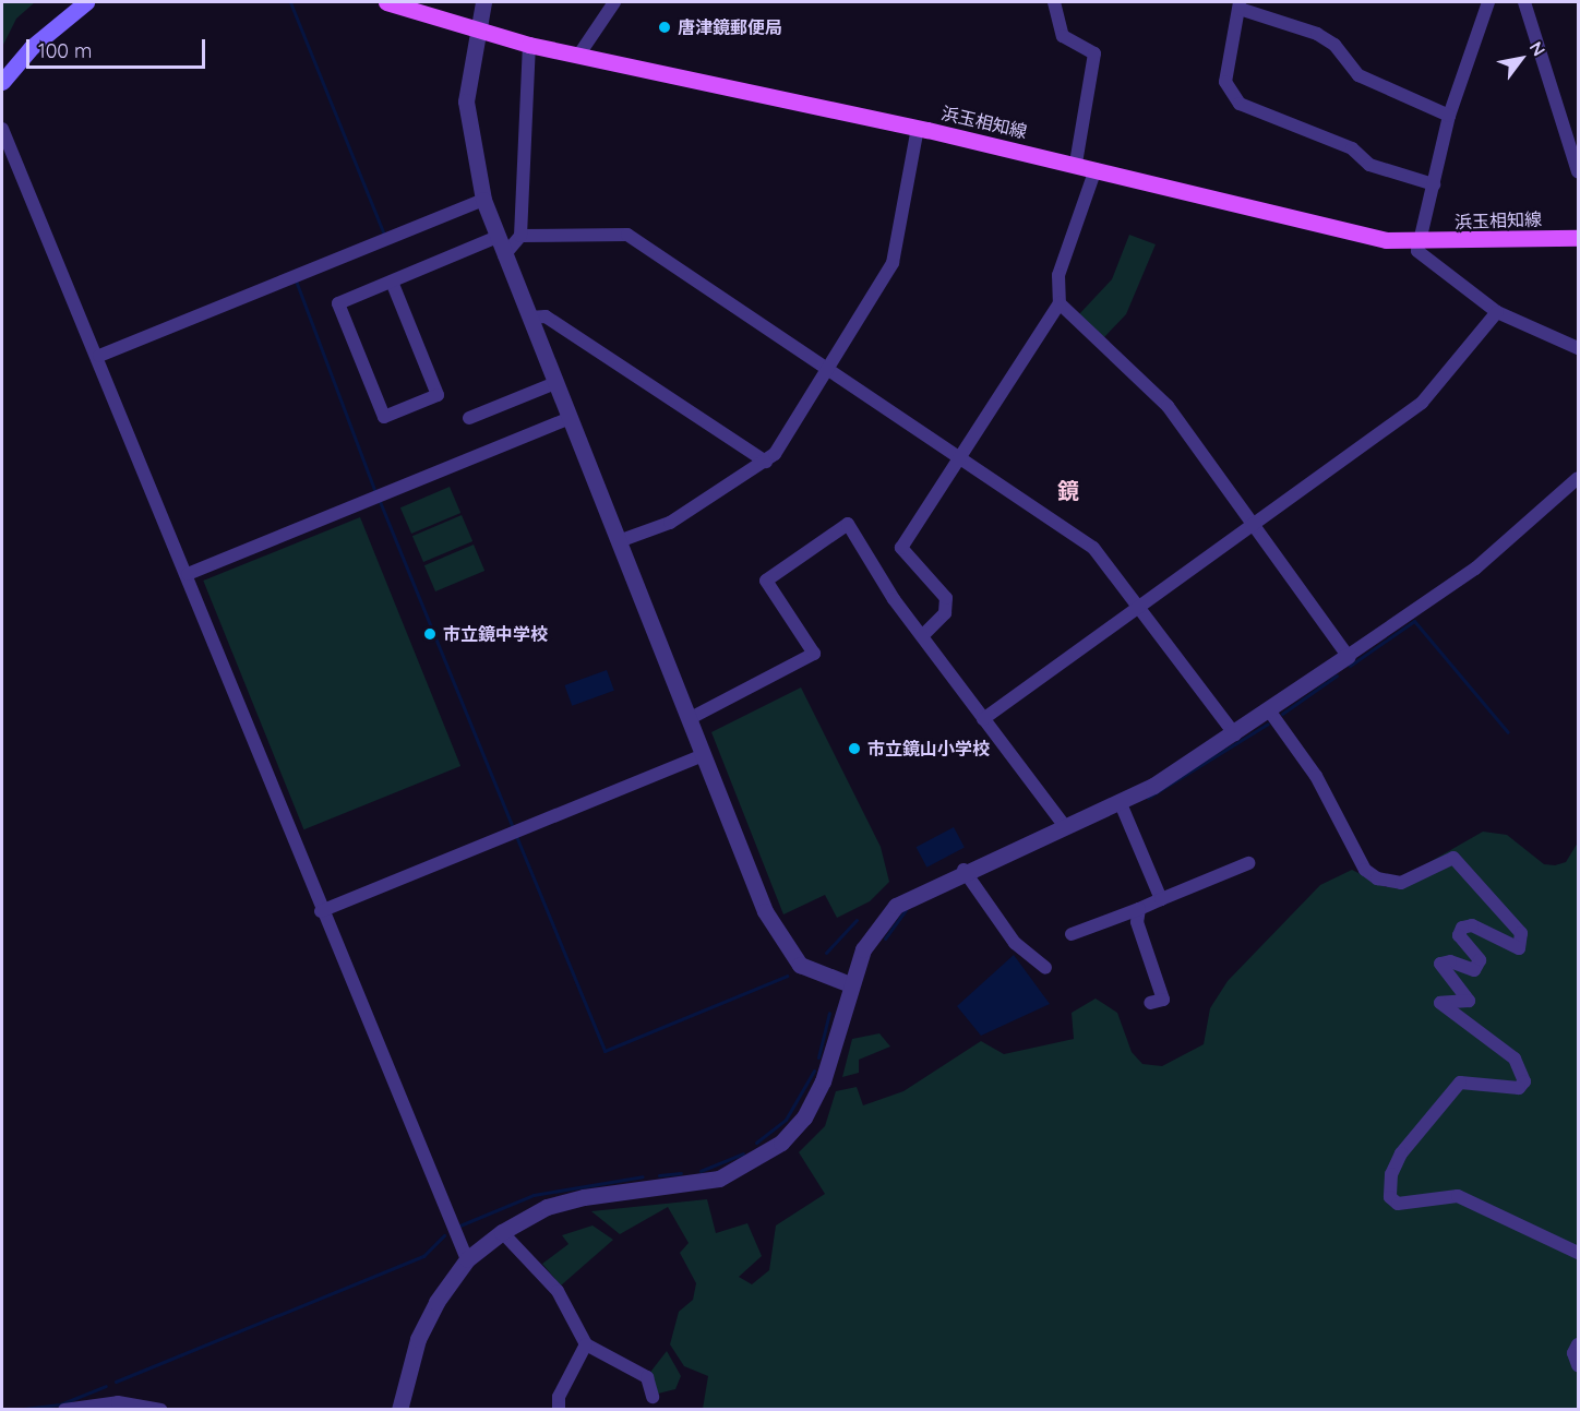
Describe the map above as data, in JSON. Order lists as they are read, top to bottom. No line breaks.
{"streets":{"main road":["浜玉相知線"]},"districts":["鏡"],"places":["唐津鏡郵便局","市立鏡中学校","市立鏡山小学校"],"scale_bar":"100 m","north":"top right"}
